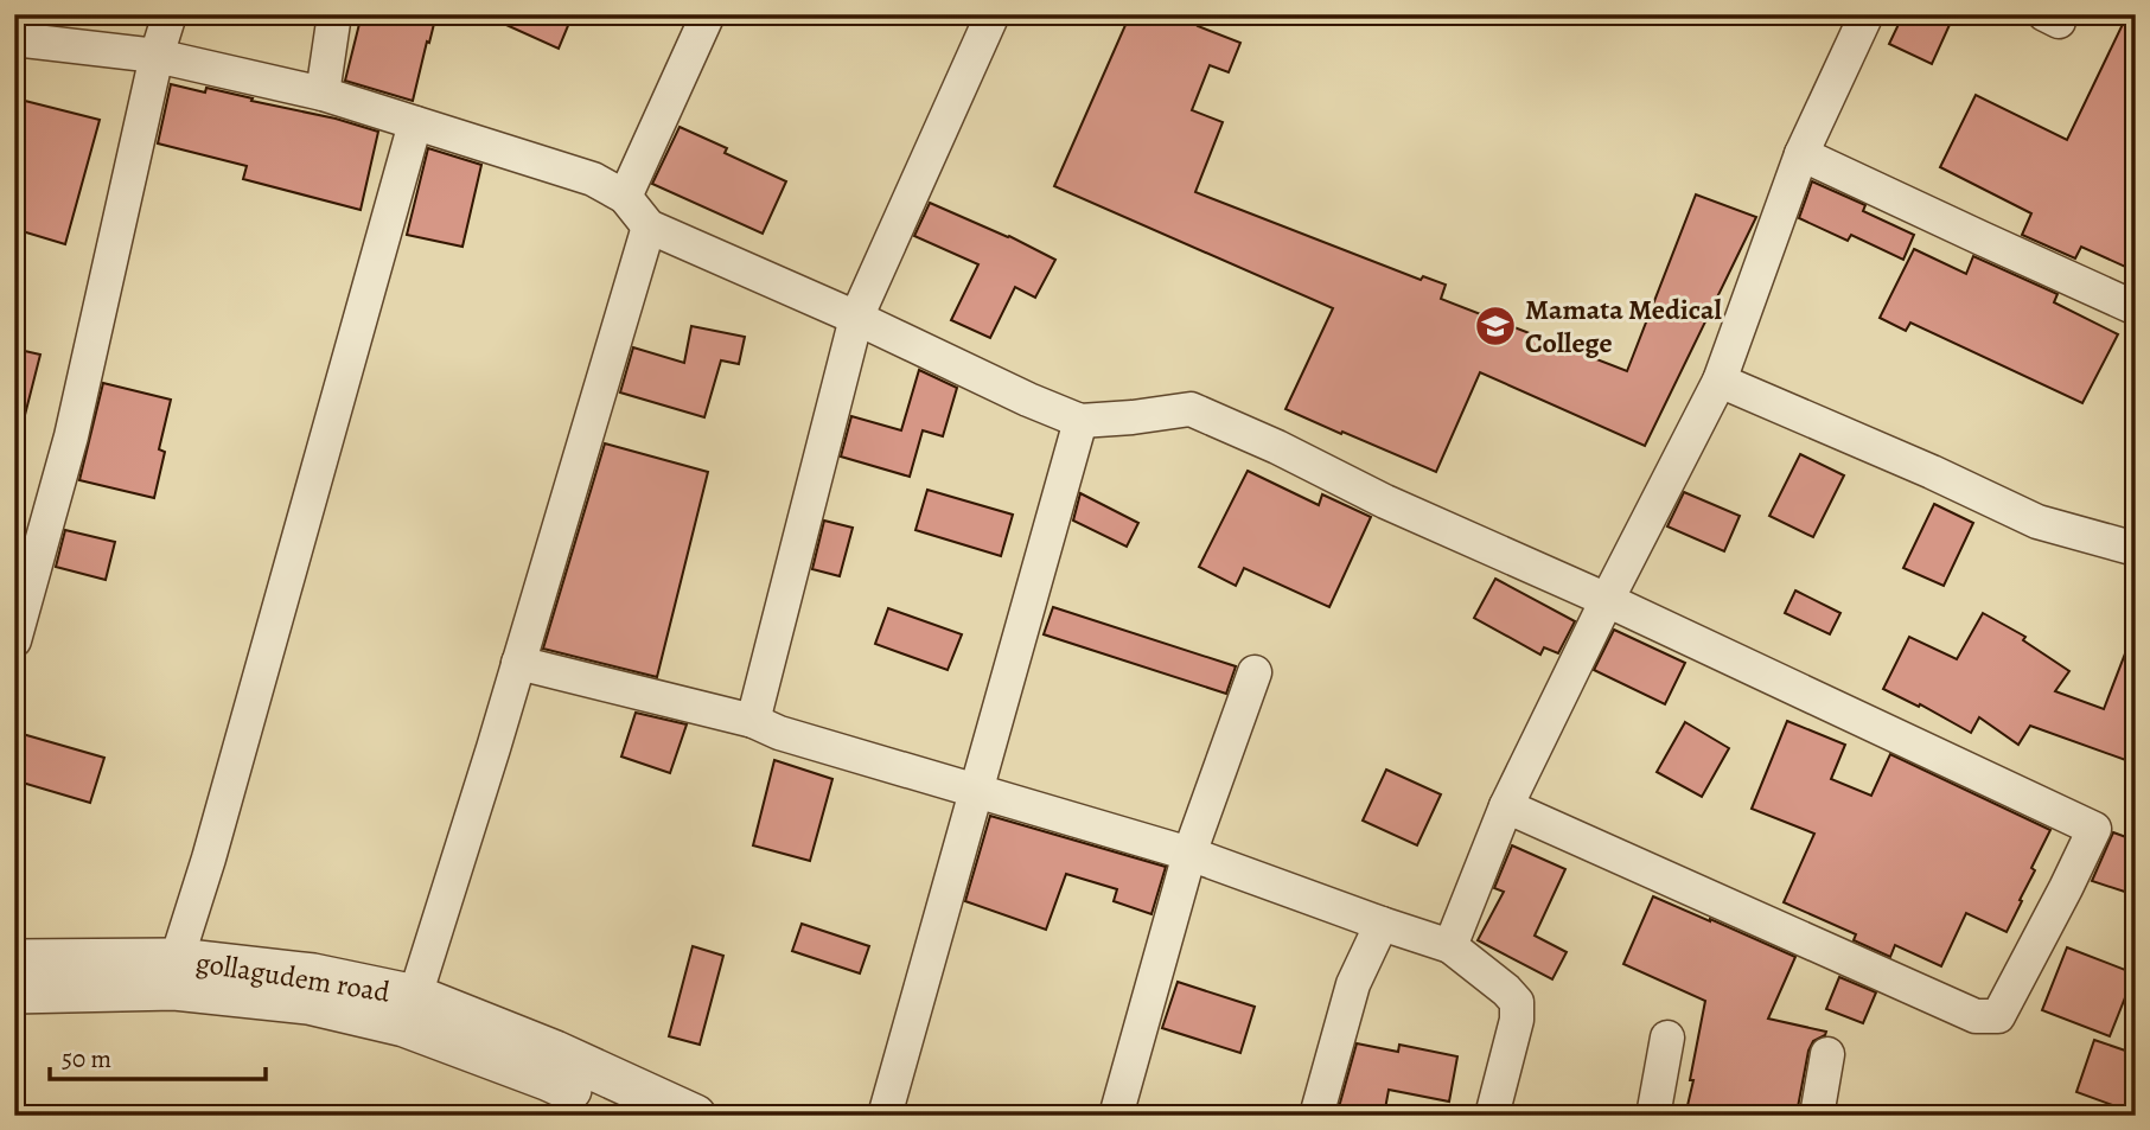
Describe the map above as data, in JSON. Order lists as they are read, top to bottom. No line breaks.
{"streets":{"street":["gollagudem road"]},"places":{"school or university":["Mamata Medical College"]},"scale_bar":"50 m"}
